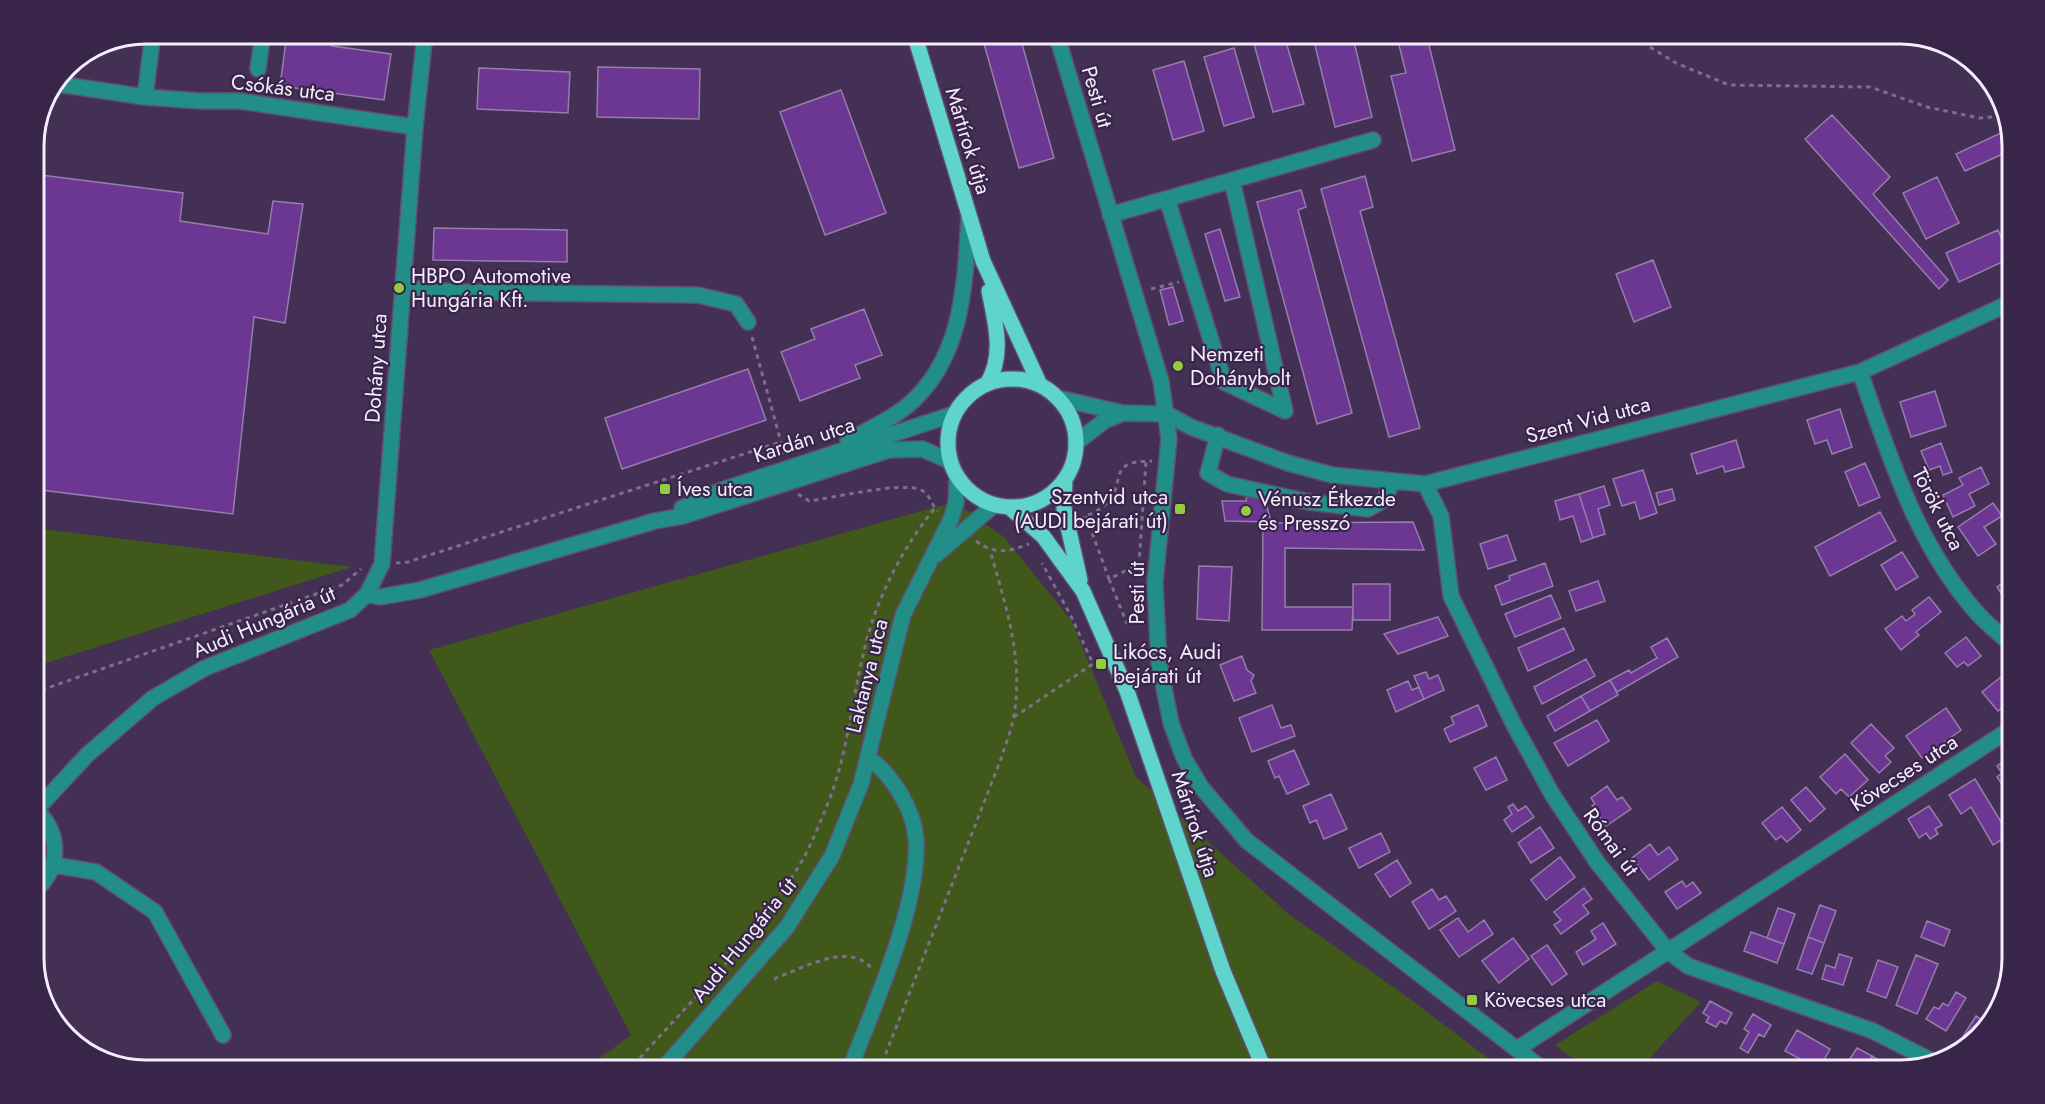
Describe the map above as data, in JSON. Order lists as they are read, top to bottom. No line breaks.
{"streets":{"main road":["Mártírok útja"],"street":["Csókás utca","Pesti út","Dohány utca","Szent Vid utca","Kardán utca","Török utca","Audi Hungária út","Laktanya utca","Kövecses utca","Római út"]},"crossings":[["Csókás utca","Dohány utca"],["Pesti út","Szent Vid utca"],["Pesti út","Kövecses utca"],["Mártírok útja","Kardán utca"],["Mártírok útja","Laktanya utca"],["Dohány utca","Audi Hungária út"],["Szent Vid utca","Török utca"],["Szent Vid utca","Római út"],["Kardán utca","Audi Hungária út"],["Kardán utca","Laktanya utca"],["Audi Hungária út","Laktanya utca"],["Kövecses utca","Római út"]],"places":{"other":["HBPO Automotive Hungária Kft.","Nemzeti Dohánybolt","Vénusz Étkezde és Presszó"],"transit":["Íves utca","Szentvid utca (AUDI bejárati út)","Likócs, Audi bejárati út","Kövecses utca"]}}
